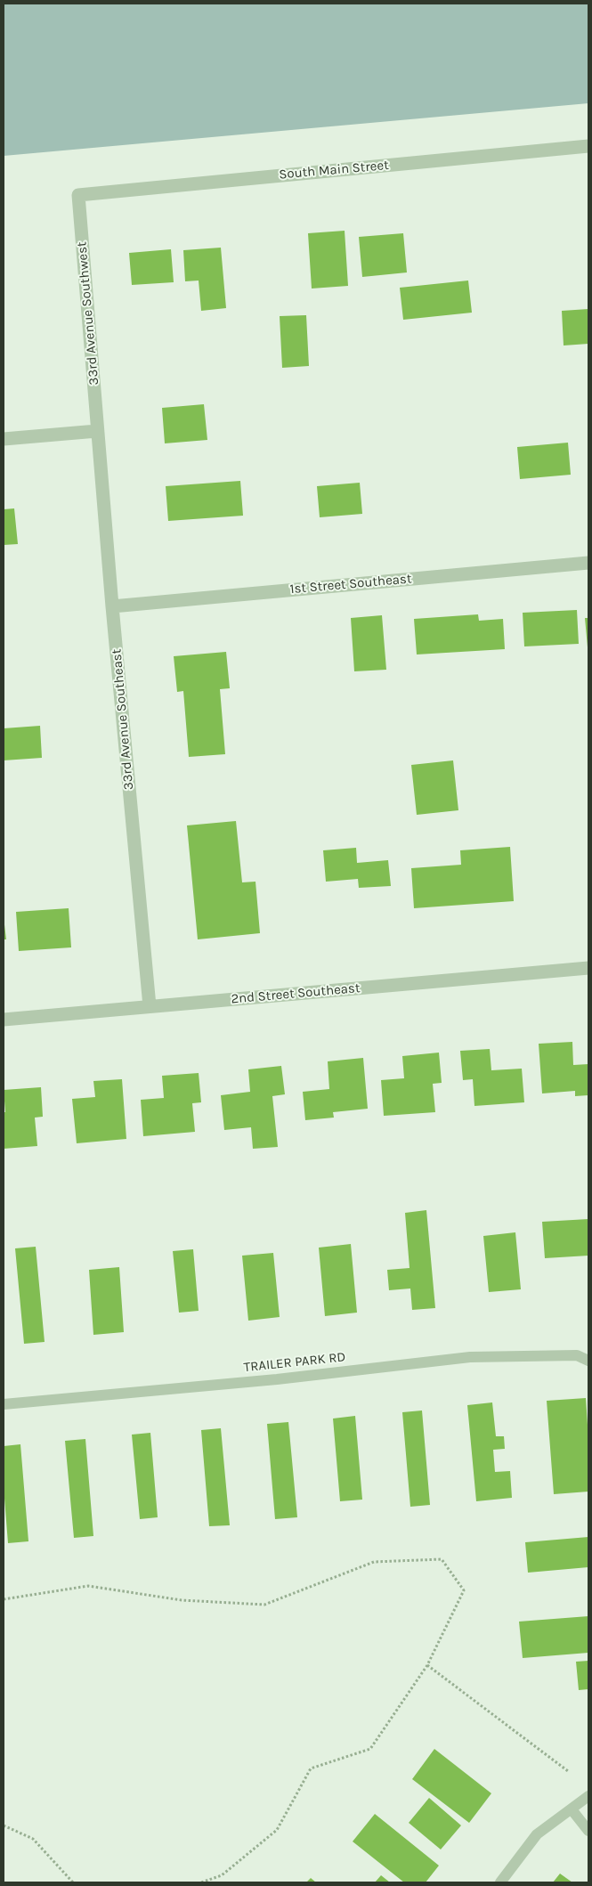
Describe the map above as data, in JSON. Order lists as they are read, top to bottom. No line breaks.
{"streets":{"street":["South Main Street","33rd Avenue Southwest","1st Street Southeast","33rd Avenue Southeast","2nd Street Southeast"],"lane":["TRAILER PARK RD"]},"crossings":[["South Main Street","33rd Avenue Southwest"],["33rd Avenue Southwest","33rd Avenue Southeast"],["1st Street Southeast","33rd Avenue Southeast"],["33rd Avenue Southeast","2nd Street Southeast"]]}
